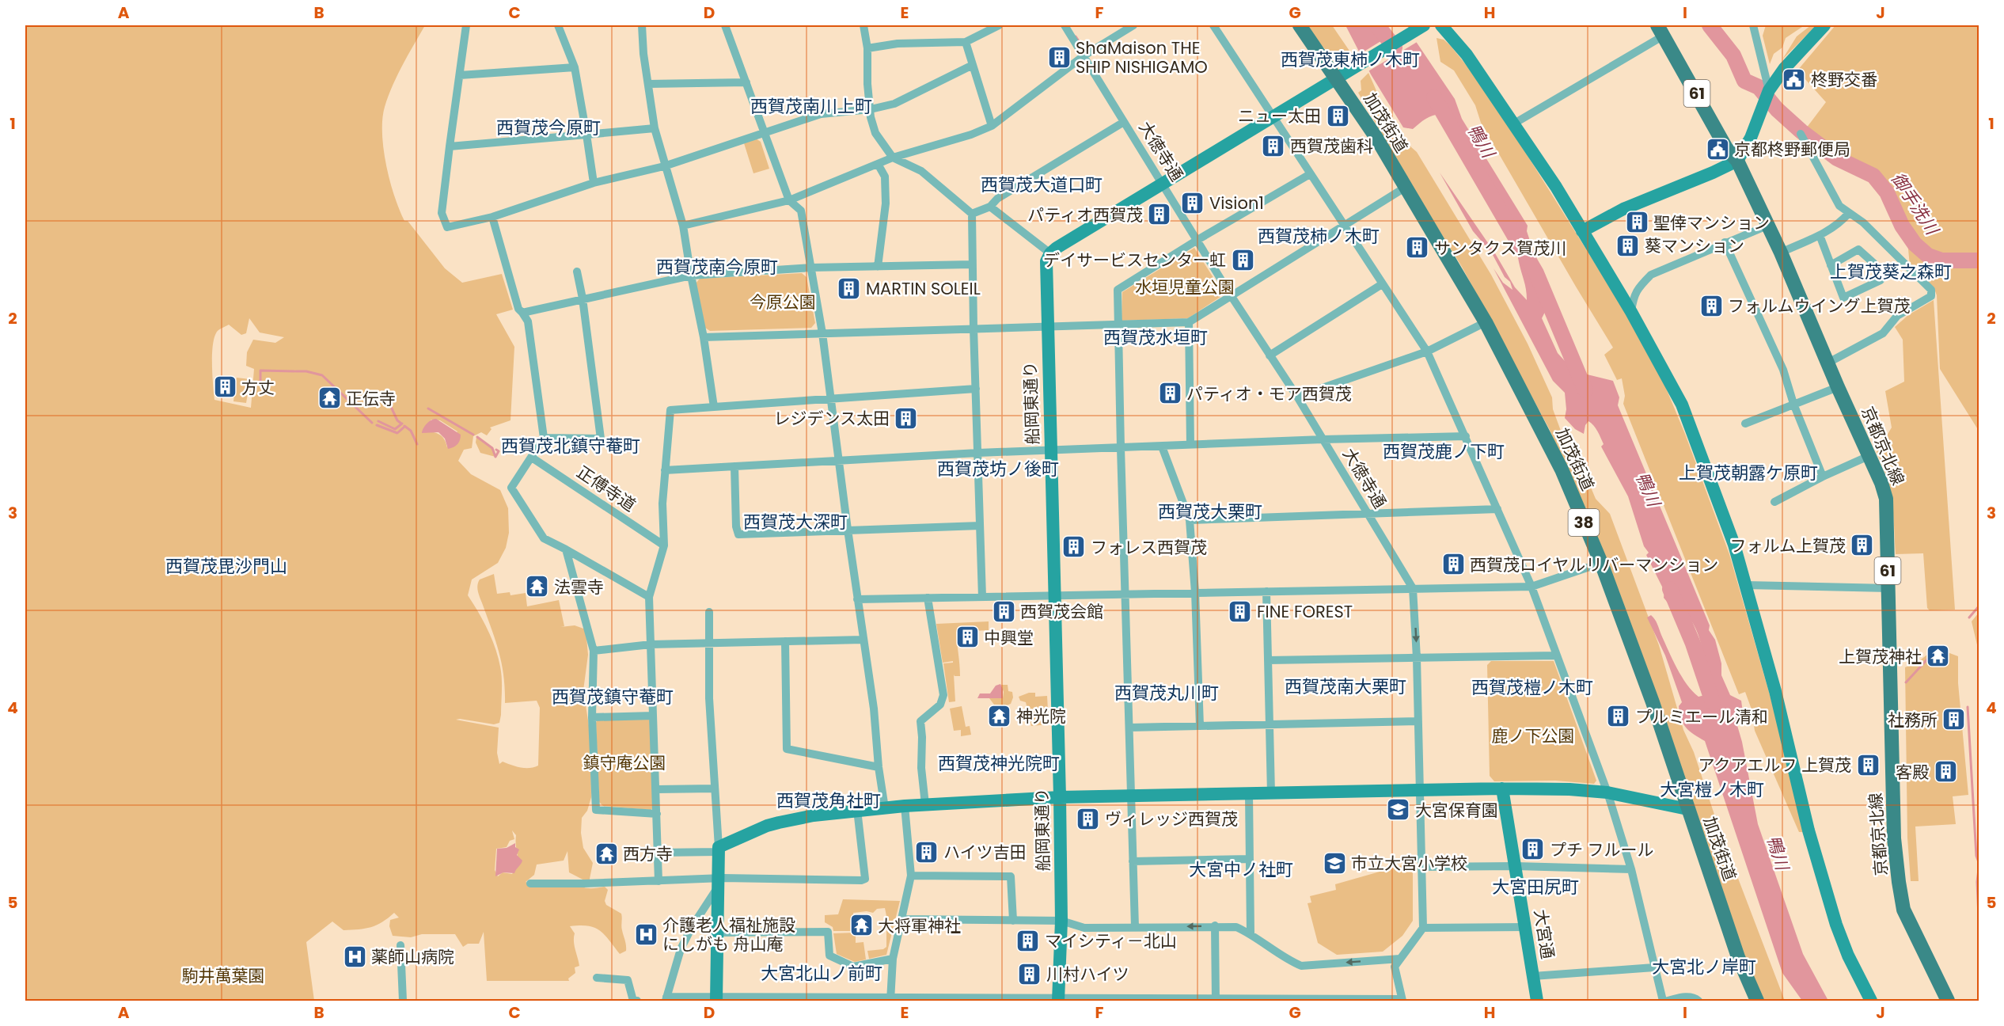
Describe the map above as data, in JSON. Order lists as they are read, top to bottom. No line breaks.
{"streets":{"main road":["61","加茂街道","京都京北線","38"],"street":["大徳寺通","船岡東通り","正傅寺道","大宮通"]},"districts":["西賀茂東柿ノ木町","西賀茂南川上町","西賀茂今原町","西賀茂大道口町","西賀茂柿ノ木町","西賀茂南今原町","上賀茂葵之森町","西賀茂水垣町","西賀茂北鎮守菴町","西賀茂鹿ノ下町","西賀茂坊ノ後町","上賀茂朝露ケ原町","西賀茂大栗町","西賀茂大深町","西賀茂毘沙門山","西賀茂南大栗町","西賀茂榿ノ木町","西賀茂丸川町","西賀茂鎮守菴町","西賀茂神光院町","大宮榿ノ木町","西賀茂角社町","大宮中ノ社町","大宮田尻町","大宮北ノ岸町","大宮北山ノ前町"],"water":["鴨川","御手洗川"],"parks":["水垣児童公園","今原公園","鹿ノ下公園","鎮守庵公園","駒井萬葉園"],"places":{"building":["ShaMaison THE SHIP NISHIGAMO","ニュー太田","西賀茂歯科","Vision1","パティオ西賀茂","聖倖マンション","葵マンション","サンタクス賀茂川","デイサービスセンター虹","MARTIN SOLEIL","フォルムウイング上賀茂","方丈","パティオ・モア西賀茂","レジデンス太田","フォルム上賀茂","フォレス西賀茂","西賀茂ロイヤルリバーマンション","西賀茂会館","FINE FOREST","中興堂","プルミエール清和","社務所","アクアエルフ 上賀茂","客殿","ヴィレッジ西賀茂","プチ フルール","ハイツ吉田","マイシティ－北山","川村ハイツ"],"public building":["柊野交番","京都柊野郵便局"],"temple":["正伝寺","法雲寺","上賀茂神社","神光院","西方寺","大将軍神社"],"school or university":["大宮保育園","市立大宮小学校"],"hospital":["介護老人福祉施設 にしがも 舟山庵","薬師山病院"]},"grid":{"columns":["A","B","C","D","E","F","G","H","I","J"],"rows":["1","2","3","4","5"]}}
